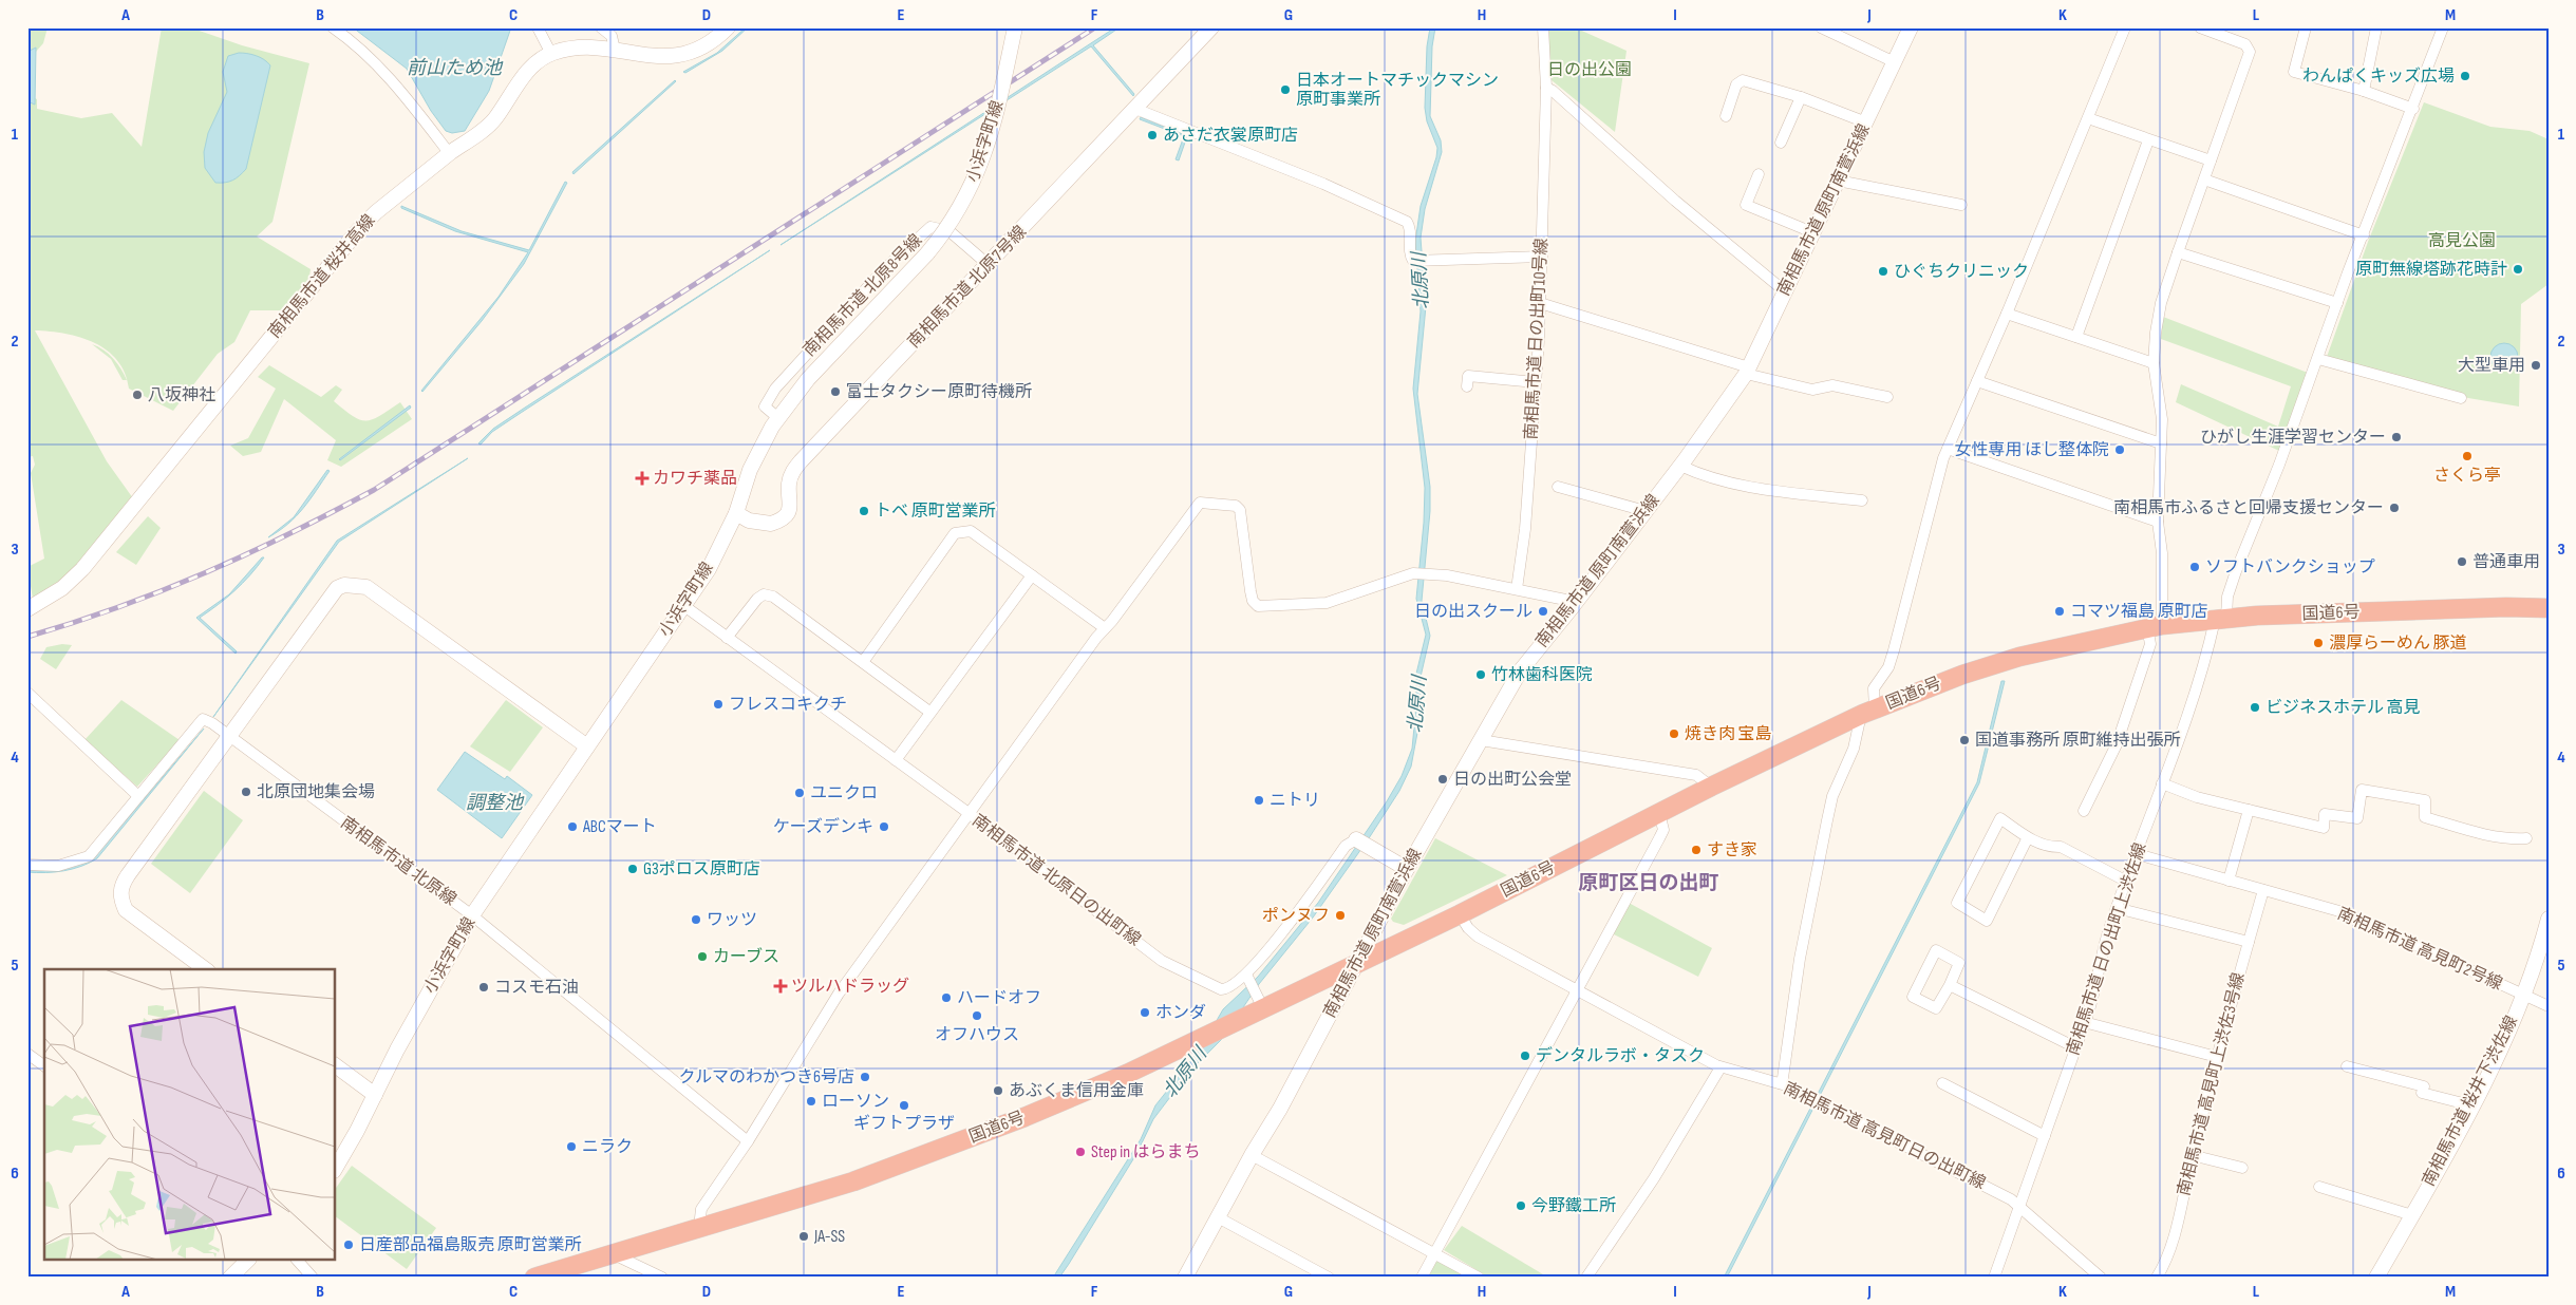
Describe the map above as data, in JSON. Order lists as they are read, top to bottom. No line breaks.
{"streets":{"highway":["国道6号"],"street":["小浜字町線","南相馬市道 原町南萱浜線","南相馬市道 桜井高線","南相馬市道 北原7号線","南相馬市道 北原8号線","南相馬市道 日の出町10号線","南相馬市道 北原線","南相馬市道 北原日の出町線","南相馬市道 日の出町上渋佐線","南相馬市道 高見町2号線","南相馬市道 高見町上渋佐3号線","南相馬市道 桜井下渋佐線","南相馬市道 高見町日の出町線"]},"crossings":[["小浜字町線","南相馬市道 北原7号線"],["小浜字町線","南相馬市道 北原8号線"],["小浜字町線","南相馬市道 北原線"],["小浜字町線","南相馬市道 北原日の出町線"],["南相馬市道 原町南萱浜線","国道6号"],["南相馬市道 原町南萱浜線","南相馬市道 北原日の出町線"],["南相馬市道 北原7号線","南相馬市道 北原8号線"],["国道6号","南相馬市道 日の出町上渋佐線"],["国道6号","南相馬市道 高見町日の出町線"],["南相馬市道 日の出町上渋佐線","南相馬市道 高見町2号線"],["南相馬市道 日の出町上渋佐線","南相馬市道 高見町日の出町線"],["南相馬市道 高見町2号線","南相馬市道 高見町上渋佐3号線"],["南相馬市道 高見町2号線","南相馬市道 桜井下渋佐線"]],"districts":["原町区日の出町"],"water":["前山ため池","北原川","調整池"],"parks":["日の出公園","高見公園"],"places":{"other":["わんぱくキッズ広場","日本オートマチックマシン 原町事業所","あさだ衣裳原町店","原町無線塔跡花時計","ひぐちクリニック","大型車用","富士タクシー原町待機所","八坂神社","ひがし生涯学習センター","女性専用 ほし整体院","さくら亭","南相馬市ふるさと回帰支援センター","トベ 原町営業所","普通車用","ソフトバンクショップ","日の出スクール","コマツ福島 原町店","濃厚らーめん 豚道","竹林歯科医院","フレスコキクチ","ビジネスホテル 高見","焼き肉 宝島","国道事務所 原町維持出張所","日の出町公会堂","北原団地集会場","ユニクロ","ニトリ","ABCマート","ケーズデンキ","すき家","G3ポロス原町店","ポンヌフ","ワッツ","カーブス","コスモ石油","ハードオフ","ホンダ","オフハウス","デンタルラボ・タスク","クルマのわかつき6号店","あぶくま信用金庫","ローソン","ギフトプラザ","ニラク","Step in はらまち","今野鐵工所","JA-SS","日産部品福島販売 原町営業所"],"health":["カワチ薬品","ツルハドラッグ"]},"grid":{"columns":["A","B","C","D","E","F","G","H","I","J","K","L","M"],"rows":["1","2","3","4","5","6"]}}
